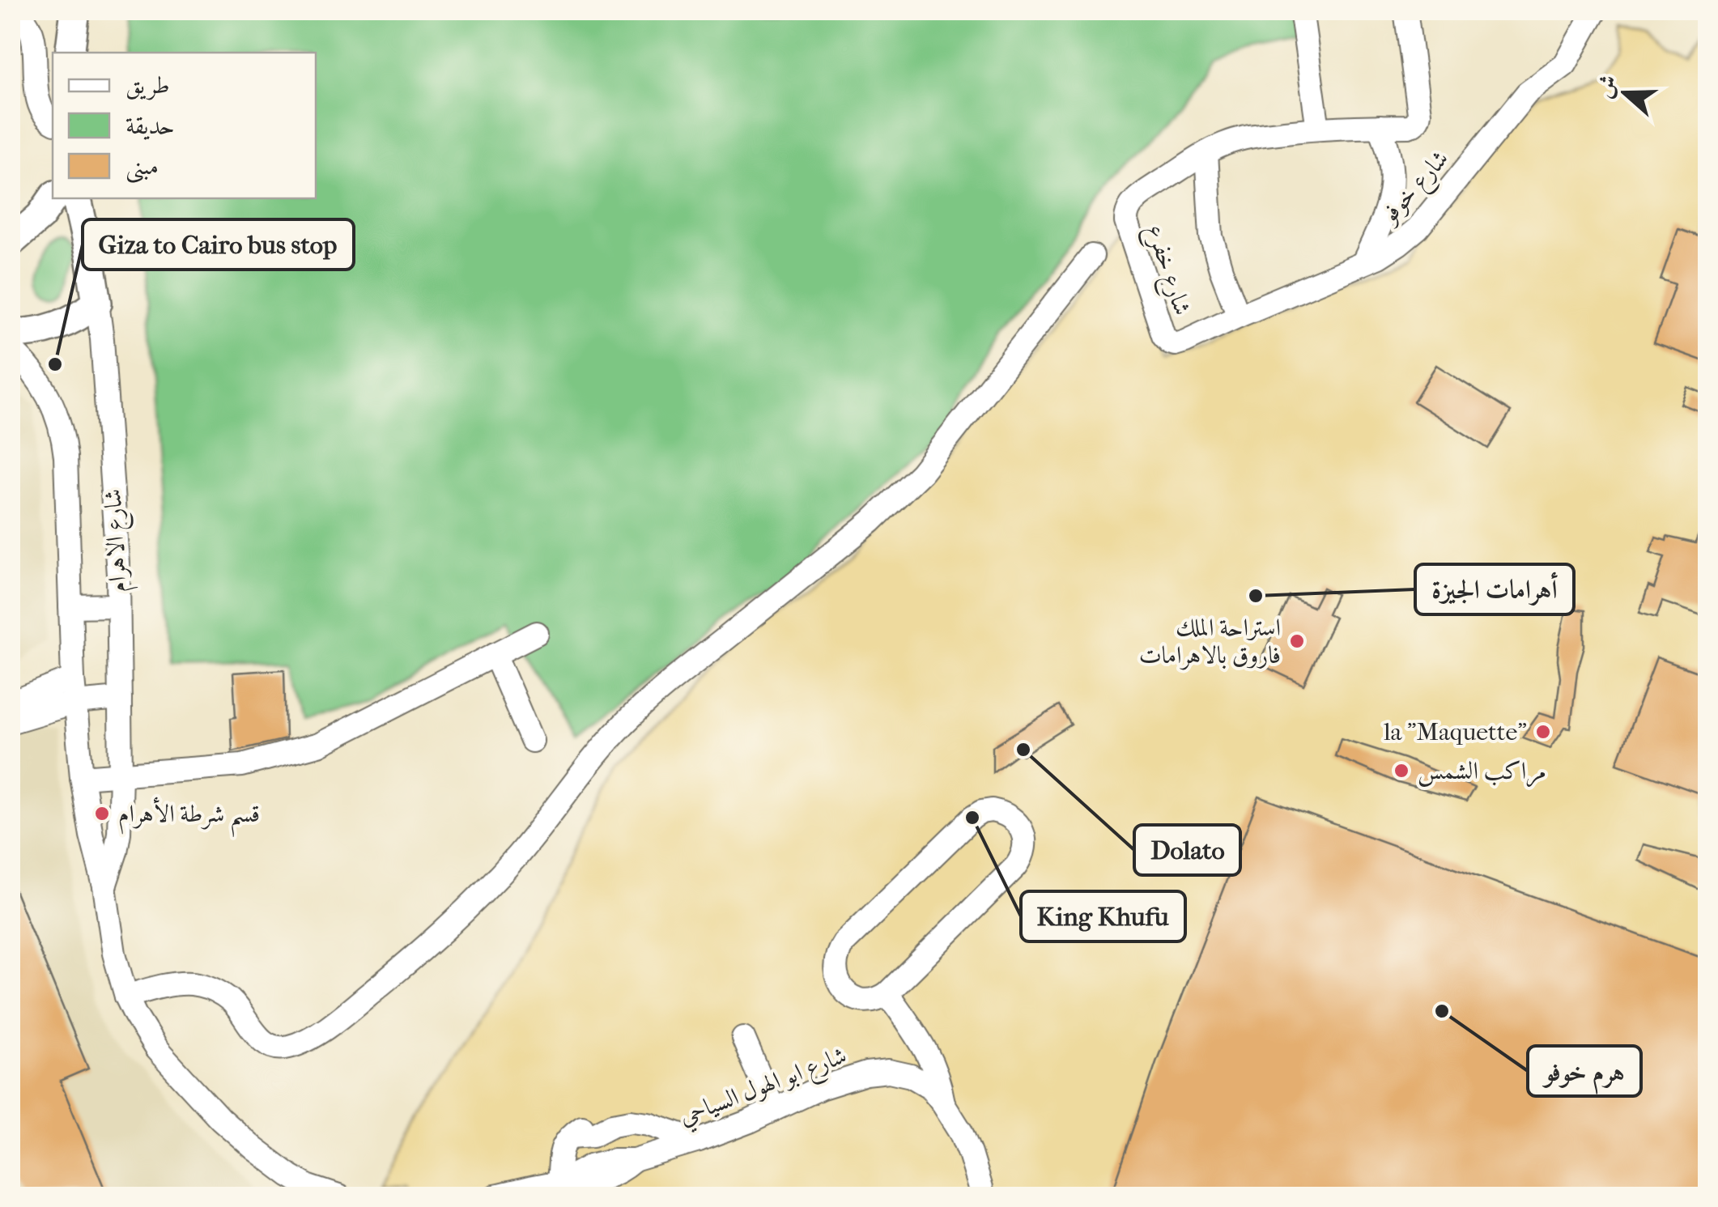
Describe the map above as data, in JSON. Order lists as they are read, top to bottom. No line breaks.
{"streets":{"main road":["شارع الاهرام"],"street":["شارع خوفو","شارع خفرع","شارع ابو الهول السياحي"]},"crossings":[["شارع خوفو","شارع خفرع"]],"places":["Giza to Cairo bus stop","أهرامات الجيزة","استراحة الملك فاروق بالاهرامات","la \"Maquette\"","Dolato","مراكب الشمس","قسم شرطة الأهرام","King Khufu","هرم خوفو"],"legend":["طريق","حديقة","مبنى"],"north":"left"}
